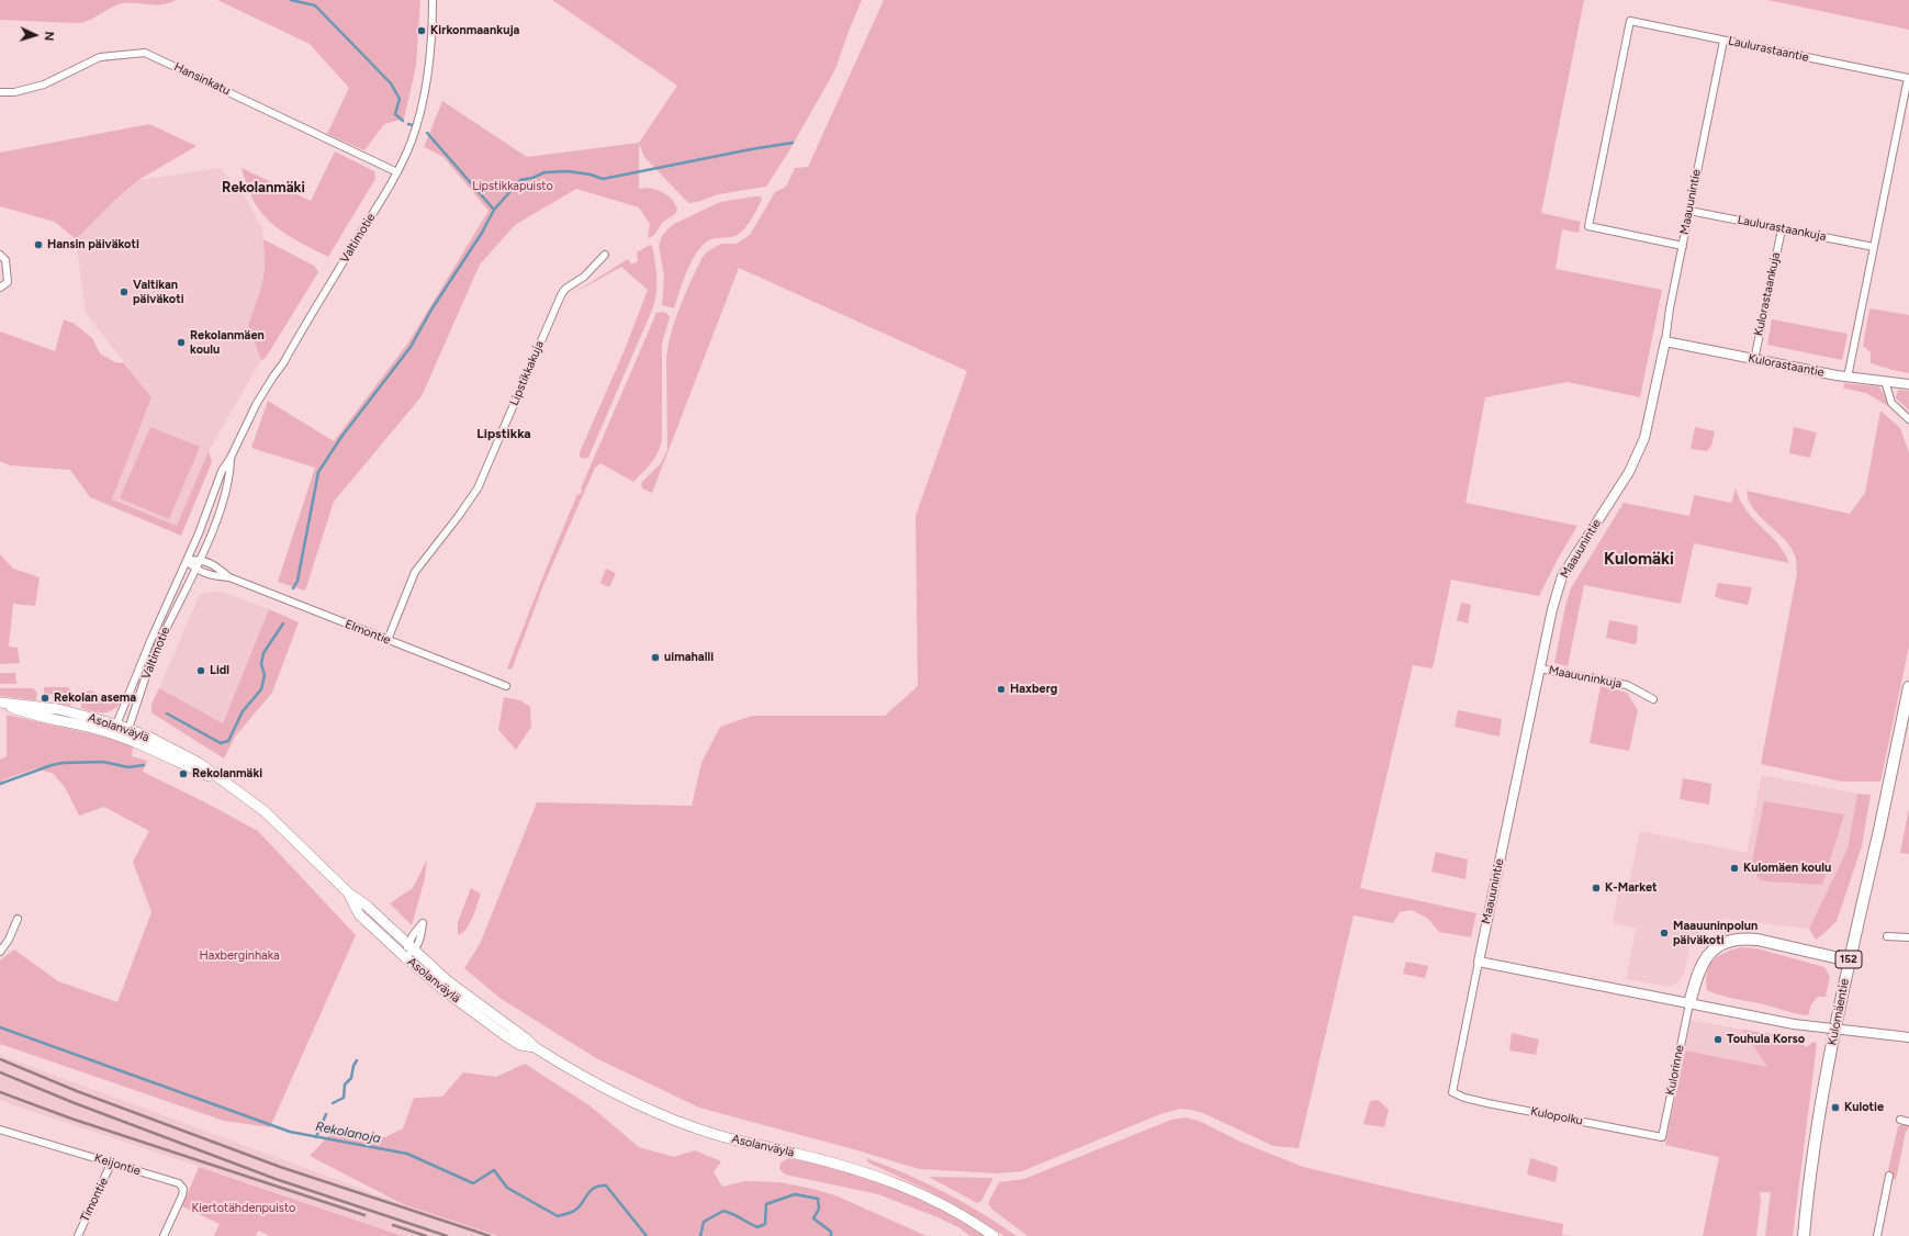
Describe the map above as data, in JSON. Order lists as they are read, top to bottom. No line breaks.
{"streets":{"main road":["Asolanväylä","152","Kulomäentie"],"street":["Laulurastaantie","Hansinkatu","Maauunintie","Laulurastaankuja","Valtimotie","Kulorastaankuja","Kulorastaantie","Lipstikkakuja","Elmontie","Maauuninkuja","Kulorinne","Kulopolku","Keijontie","Timontie"]},"crossings":[["Laulurastaantie","Maauunintie"],["Laulurastaantie","Laulurastaankuja"],["Laulurastaantie","Kulorastaantie"],["Hansinkatu","Valtimotie"],["Maauunintie","Laulurastaankuja"],["Maauunintie","Kulorastaantie"],["Maauunintie","Maauuninkuja"],["Maauunintie","Kulopolku"],["Laulurastaankuja","Kulorastaankuja"],["Valtimotie","Elmontie"],["Valtimotie","Asolanväylä"],["Kulorastaankuja","Kulorastaantie"],["Lipstikkakuja","Elmontie"],["Kulorinne","Kulopolku"],["Keijontie","Timontie"]],"districts":["Rekolanmäki","Lipstikka","Kulomäki"],"water":["Rekolanoja"],"parks":["Lipstikkapuisto","Haxberginhaka","Kiertotähdenpuisto"],"places":["Kirkonmaankuja","Hansin päiväkoti","Valtikan päiväkoti","Rekolanmäen koulu","uimahalli","Lidl","Haxberg","Rekolan asema","Rekolanmäki","Kulomäen koulu","K-Market","Maauuninpolun päiväkoti","Touhula Korso","Kulotie"],"north":"right"}
